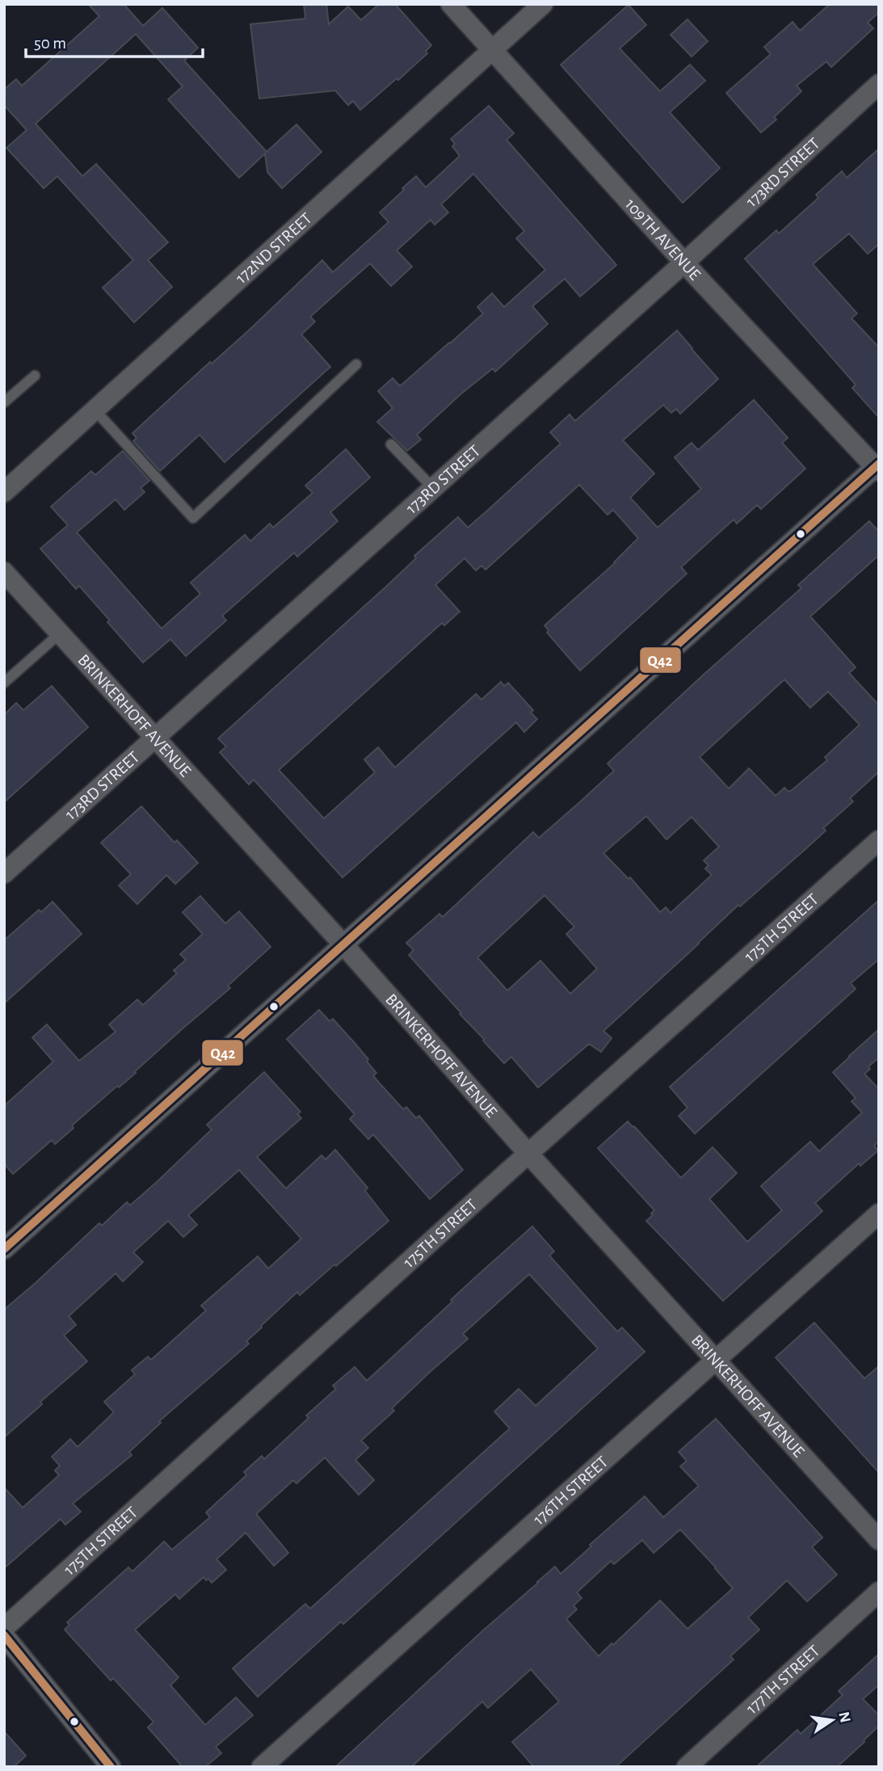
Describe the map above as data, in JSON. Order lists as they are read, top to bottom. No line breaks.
{"streets":{"street":["173RD STREET","109TH AVENUE","172ND STREET","BRINKERHOFF AVENUE","175TH STREET","176TH STREET","177TH STREET"]},"crossings":[["173RD STREET","109TH AVENUE"],["173RD STREET","BRINKERHOFF AVENUE"],["109TH AVENUE","172ND STREET"],["BRINKERHOFF AVENUE","175TH STREET"],["BRINKERHOFF AVENUE","176TH STREET"]],"lines":["transit line Q42"],"scale_bar":"50 m","north":"right"}
